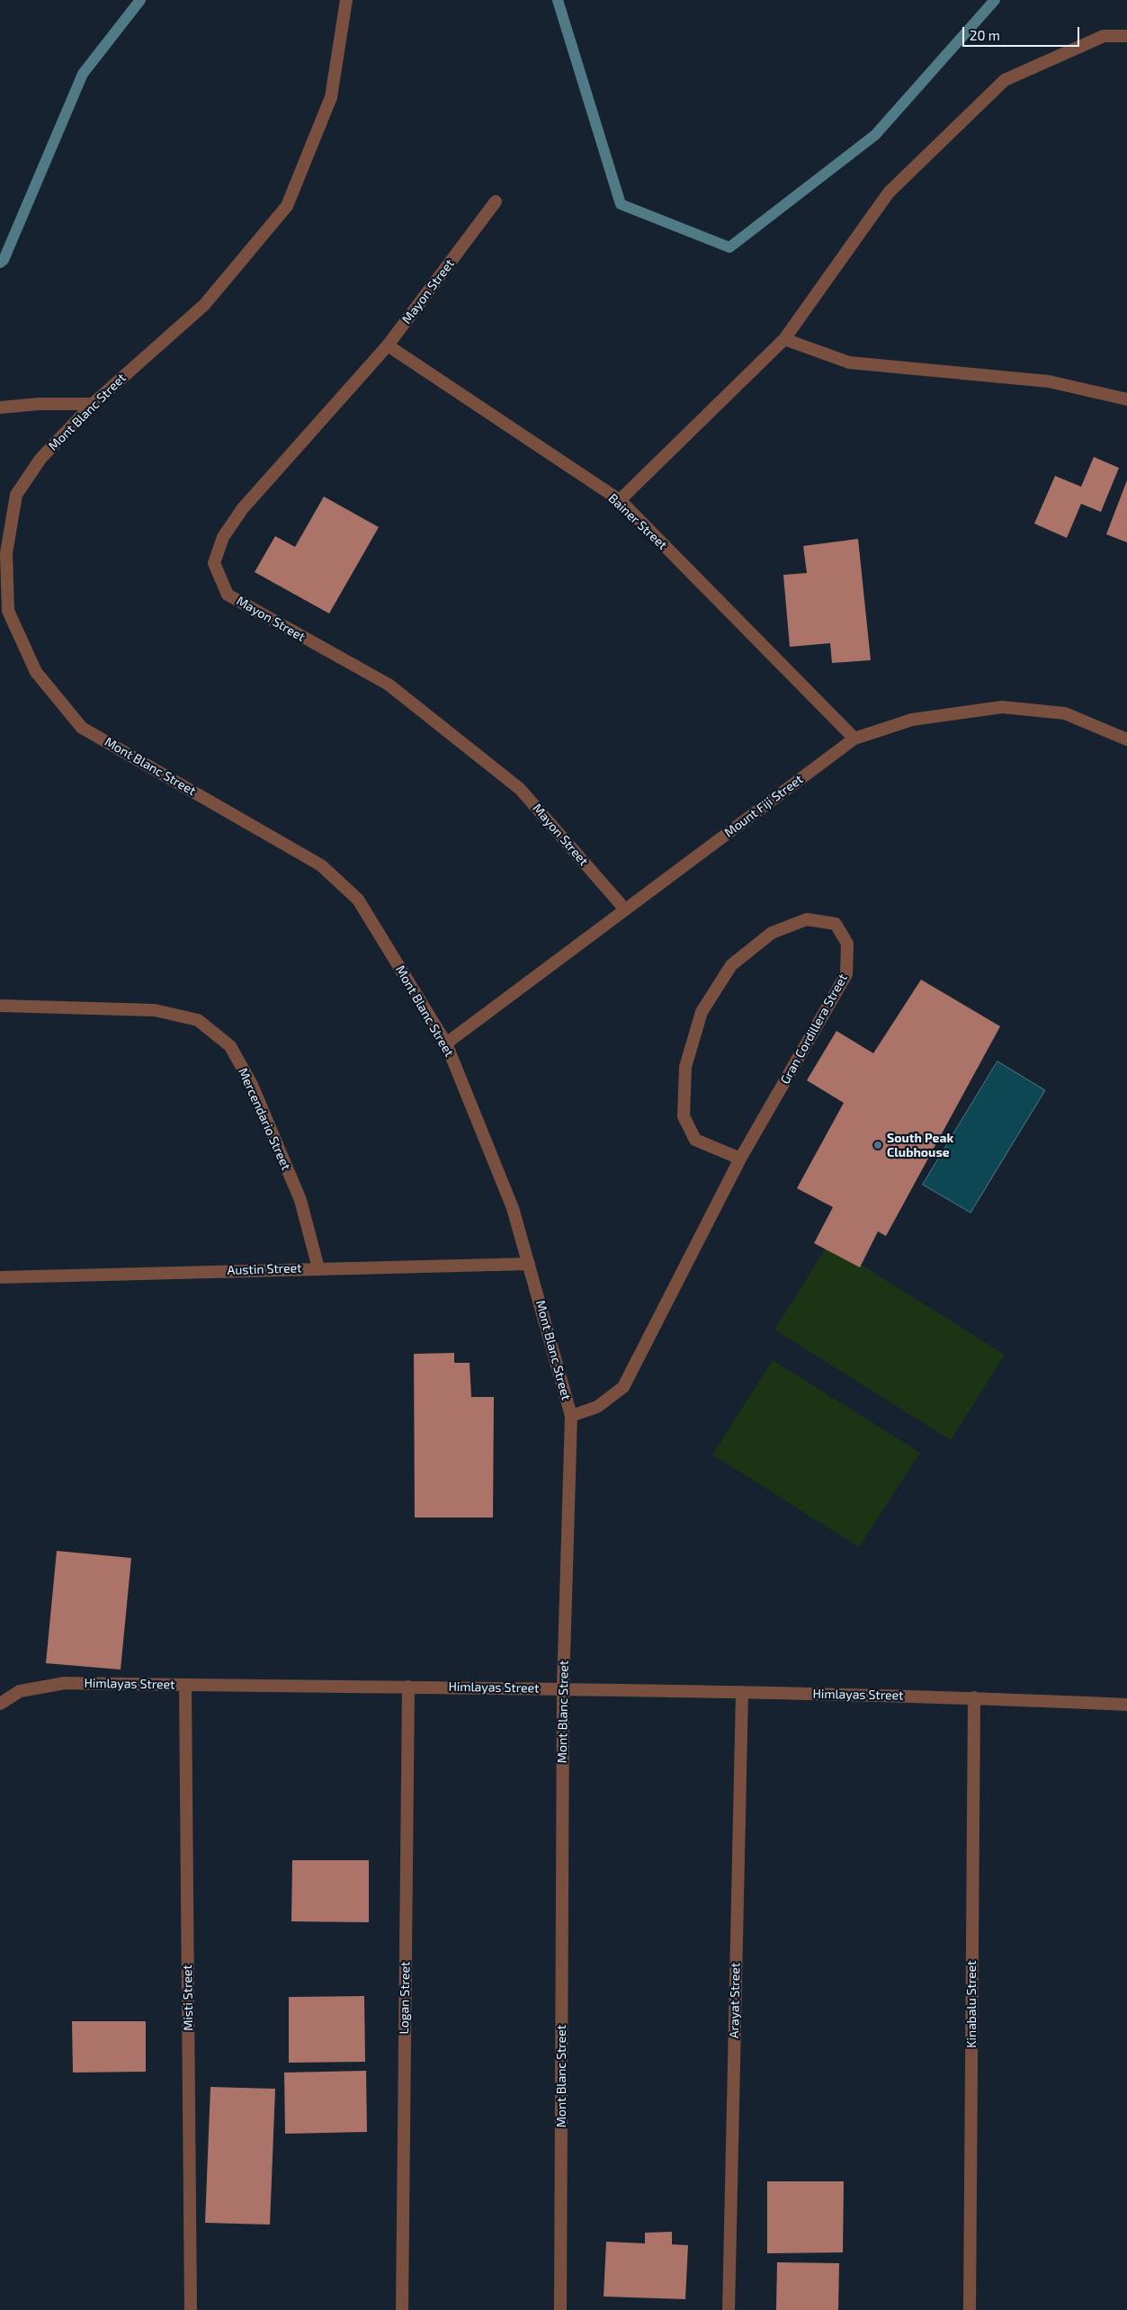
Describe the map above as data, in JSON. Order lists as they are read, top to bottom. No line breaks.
{"streets":{"street":["Mayon Street","Mont Blanc Street","Bainer Street","Mount Fiji Street","Gran Cordillera Street","Mercendario Street","Austin Street","Himlayas Street","Misti Street","Logan Street","Arayat Street","Kinabalu Street"]},"crossings":[["Mayon Street","Bainer Street"],["Mayon Street","Mount Fiji Street"],["Mont Blanc Street","Mount Fiji Street"],["Mont Blanc Street","Gran Cordillera Street"],["Mont Blanc Street","Austin Street"],["Mont Blanc Street","Himlayas Street"],["Bainer Street","Mount Fiji Street"],["Mercendario Street","Austin Street"],["Himlayas Street","Misti Street"],["Himlayas Street","Logan Street"],["Himlayas Street","Arayat Street"],["Himlayas Street","Kinabalu Street"]],"places":["South Peak Clubhouse"],"scale_bar":"20 m"}
